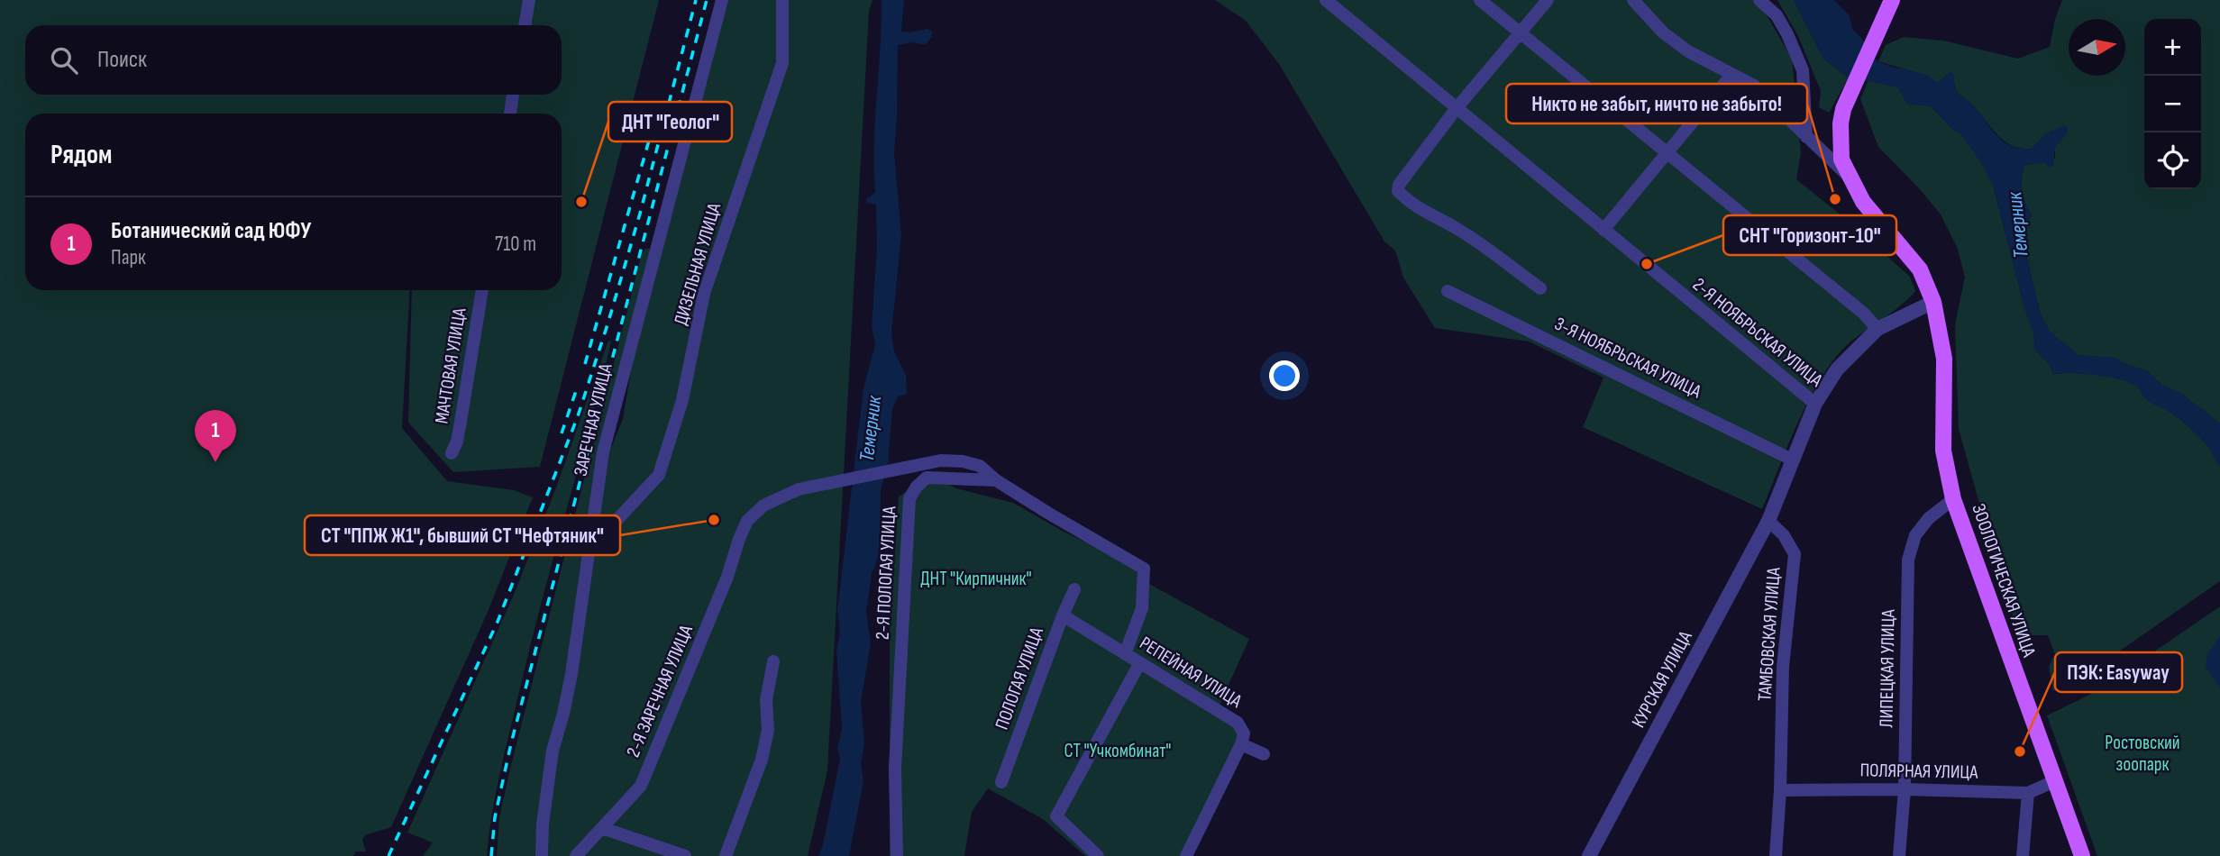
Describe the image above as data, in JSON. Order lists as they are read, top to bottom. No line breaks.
{"streets":{"main road":["ЗООЛОГИЧЕСКАЯ УЛИЦА"],"street":["ДИЗЕЛЬНАЯ УЛИЦА","2-Я НОЯБРЬСКАЯ УЛИЦА","3-Я НОЯБРЬСКАЯ УЛИЦА","МАЧТОВАЯ УЛИЦА","ЗАРЕЧНАЯ УЛИЦА","2-Я ПОЛОГАЯ УЛИЦА","ТАМБОВСКАЯ УЛИЦА","ЛИПЕЦКАЯ УЛИЦА","РЕПЕЙНАЯ УЛИЦА","ПОЛОГАЯ УЛИЦА","КУРСКАЯ УЛИЦА","2-Я ЗАРЕЧНАЯ УЛИЦА","ПОЛЯРНАЯ УЛИЦА"]},"crossings":[["ДИЗЕЛЬНАЯ УЛИЦА","ЗАРЕЧНАЯ УЛИЦА"],["2-Я ПОЛОГАЯ УЛИЦА","РЕПЕЙНАЯ УЛИЦА"],["2-Я ПОЛОГАЯ УЛИЦА","2-Я ЗАРЕЧНАЯ УЛИЦА"],["ЗООЛОГИЧЕСКАЯ УЛИЦА","ЛИПЕЦКАЯ УЛИЦА"],["ЗООЛОГИЧЕСКАЯ УЛИЦА","ПОЛЯРНАЯ УЛИЦА"],["ТАМБОВСКАЯ УЛИЦА","КУРСКАЯ УЛИЦА"],["ТАМБОВСКАЯ УЛИЦА","ПОЛЯРНАЯ УЛИЦА"],["ЛИПЕЦКАЯ УЛИЦА","ПОЛЯРНАЯ УЛИЦА"],["РЕПЕЙНАЯ УЛИЦА","ПОЛОГАЯ УЛИЦА"]],"water":["Темерник"],"parks":["ДНТ \"Кирпичник\"","Ростовский зоопарк","СТ \"Учкомбинат\""],"places":["Никто не забыт, ничто не забыто!","ДНТ \"Геолог\"","СНТ \"Горизонт-10\"","СТ \"ППЖ Ж1\", бывший СТ \"Нефтяник\"","ПЭК: Easyway"],"north":"right","page":{"map_buttons":["+","−"],"search":"Поиск","heading":"Рядом","list":[{"mark":"1","name":"Ботанический сад ЮФУ","note":"Парк","value":"710 m"}],"pins":"1"}}
